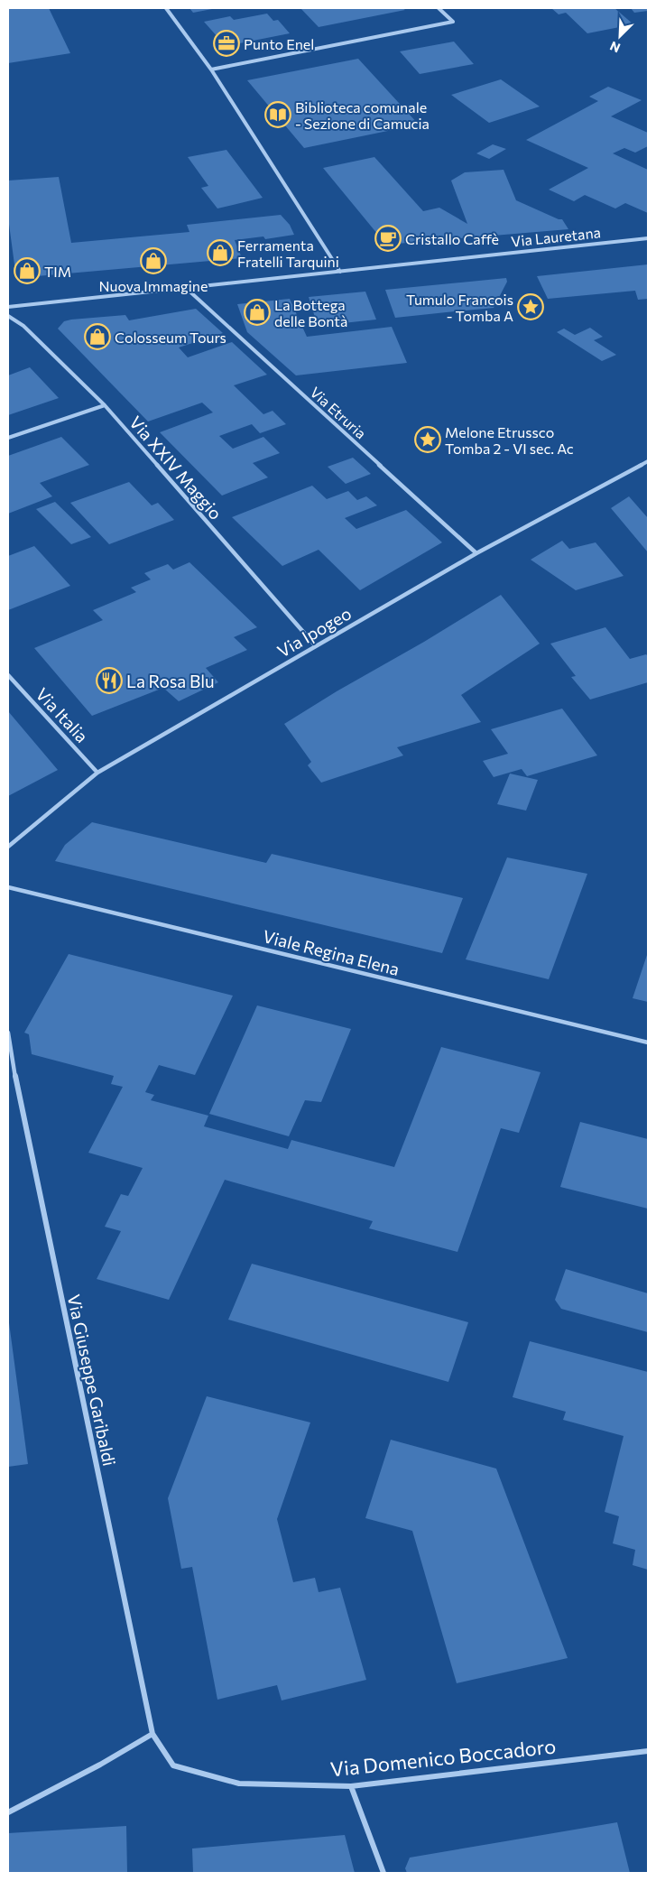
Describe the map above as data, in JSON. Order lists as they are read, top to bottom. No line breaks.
{"streets":{"street":["Via Lauretana","Via Etruria","Via XXIV Maggio","Via Ipogeo","Via Italia","Viale Regina Elena","Via Giuseppe Garibaldi","Via Domenico Boccadoro"]},"crossings":[["Via Lauretana","Via Etruria"],["Via Etruria","Via Ipogeo"],["Via XXIV Maggio","Via Ipogeo"],["Via Ipogeo","Via Italia"],["Via Giuseppe Garibaldi","Via Domenico Boccadoro"]],"places":{"office":["Punto Enel"],"library":["Biblioteca comunale - Sezione di Camucia"],"cafe":["Cristallo Caffè"],"shop":["Ferramenta Fratelli Tarquini","Nuova Immagine","TIM","La Bottega delle Bontà","Colosseum Tours"],"place":["Tumulo Francois - Tomba A","Melone Etrussco Tomba 2 - VI sec. Ac"],"restaurant":["La Rosa Blu"]},"north":"bottom left"}
